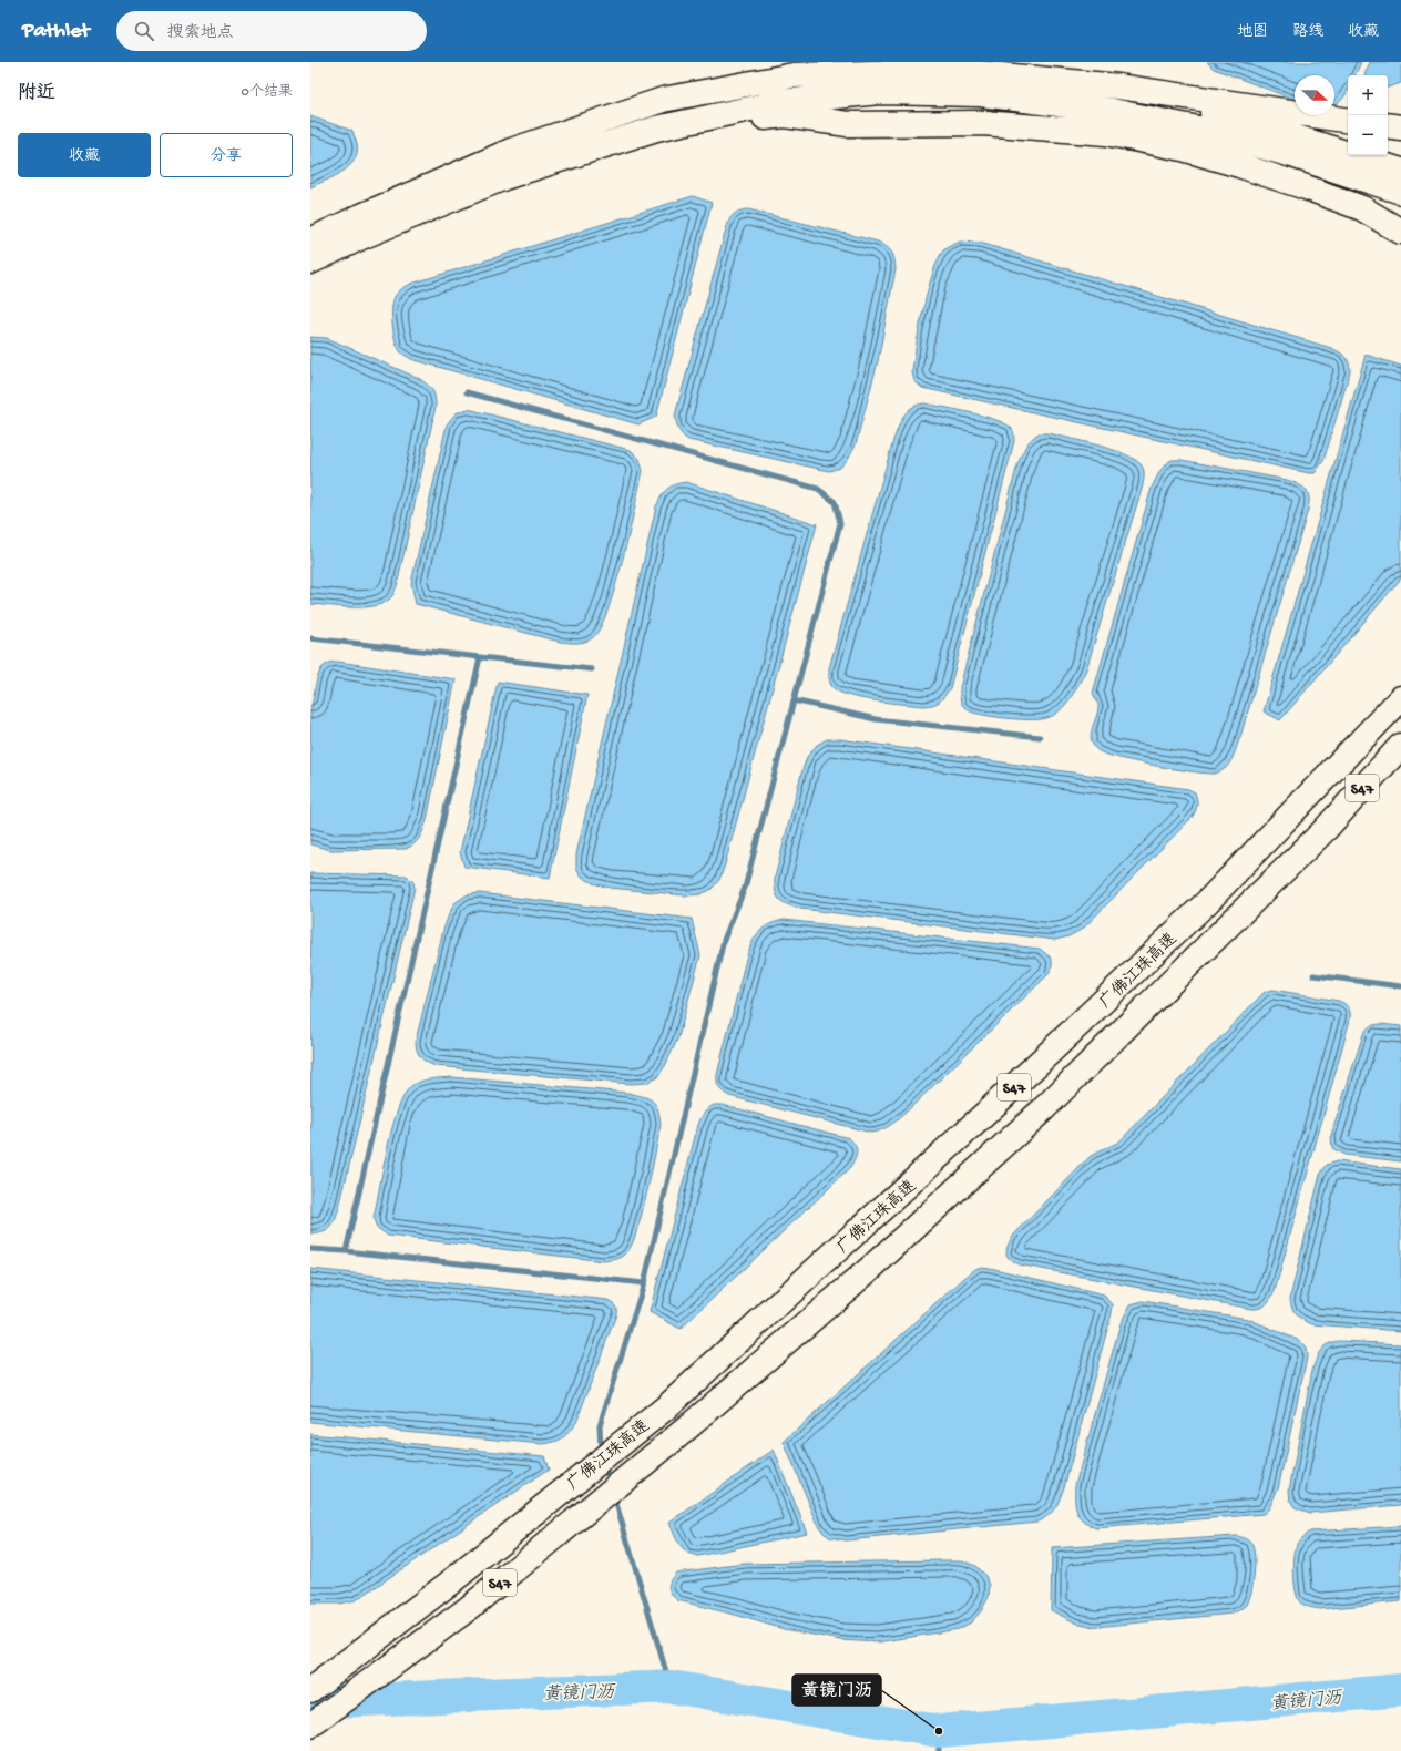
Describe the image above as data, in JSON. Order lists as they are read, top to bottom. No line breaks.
{"streets":{"highway":["S47","广佛江珠高速"]},"water":["黄镜门沥"],"places":["黄镜门沥"],"north":"right","page":{"header":"Pathlet","search":"搜索地点","nav":["地图","路线","收藏"],"heading":["附近","0个结果"],"map_buttons":["+","−"],"buttons":["收藏","分享"]}}
